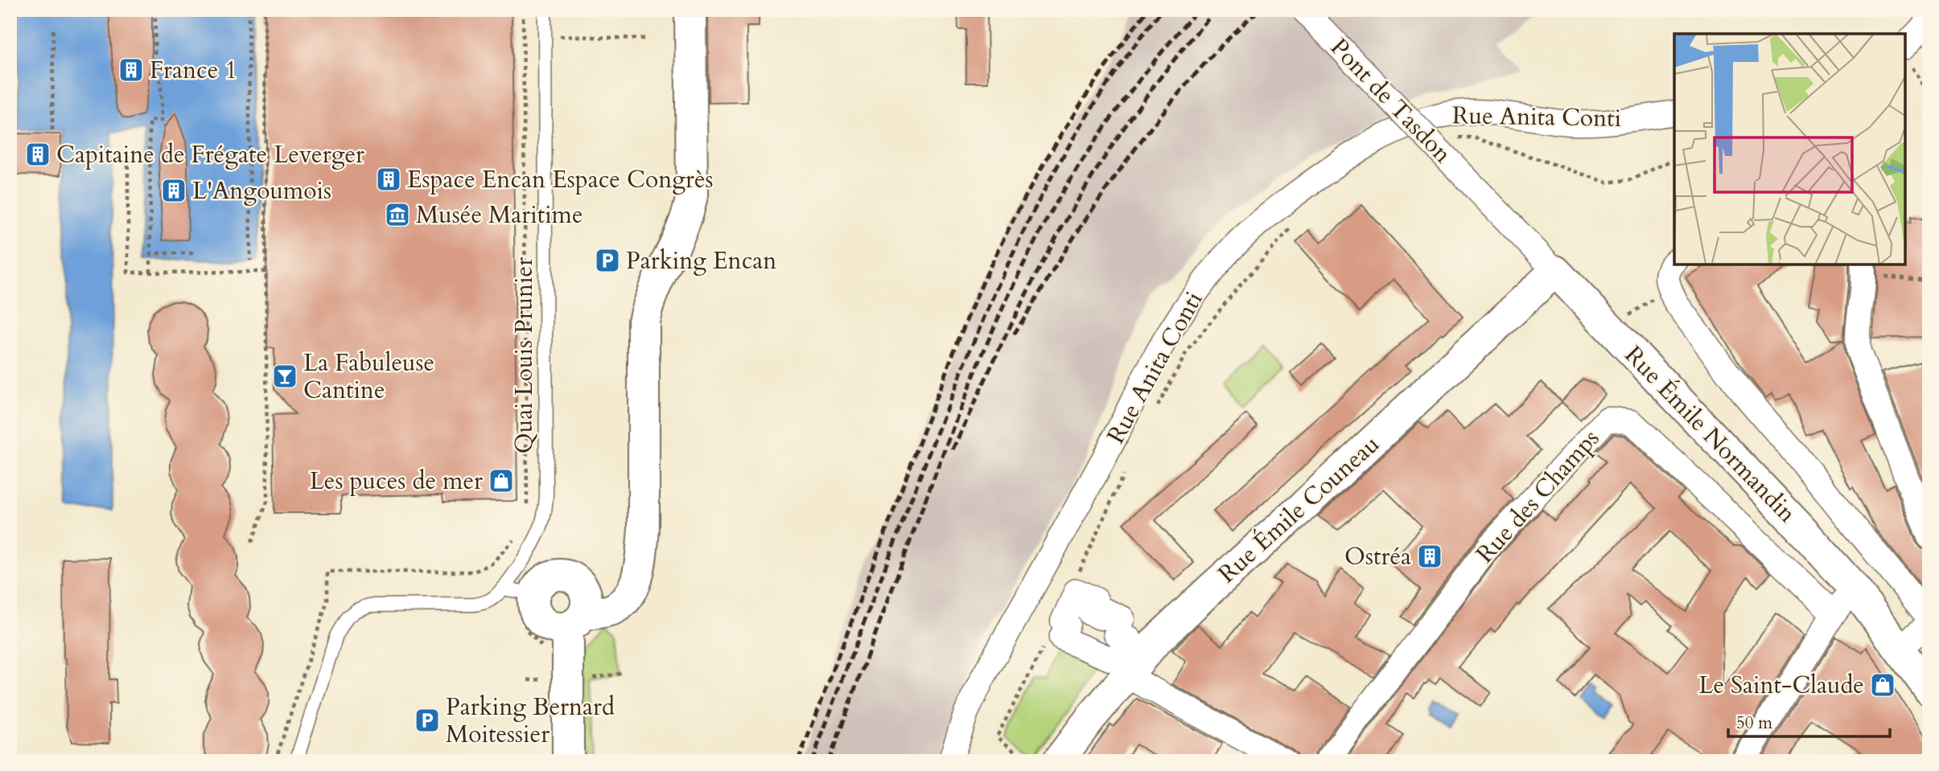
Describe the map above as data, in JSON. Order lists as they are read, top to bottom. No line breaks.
{"streets":{"street":["Pont de Tasdon","Rue Anita Conti","Rue Émile Normandin","Rue des Champs","Rue Émile Couneau"],"lane":["Quai Louis Prunier"]},"crossings":[["Pont de Tasdon","Rue Émile Normandin"],["Rue Émile Normandin","Rue Émile Couneau"]],"places":{"building":["France 1","Capitaine de Frégate Leverger","Espace Encan Espace Congrès","L'Angoumois","Ostréa"],"museum":["Musée Maritime"],"parking":["Parking Encan","Parking Bernard Moitessier"],"bar":["La Fabuleuse Cantine"],"shop":["Les puces de mer","Le Saint-Claude"]},"scale_bar":"50 m"}
